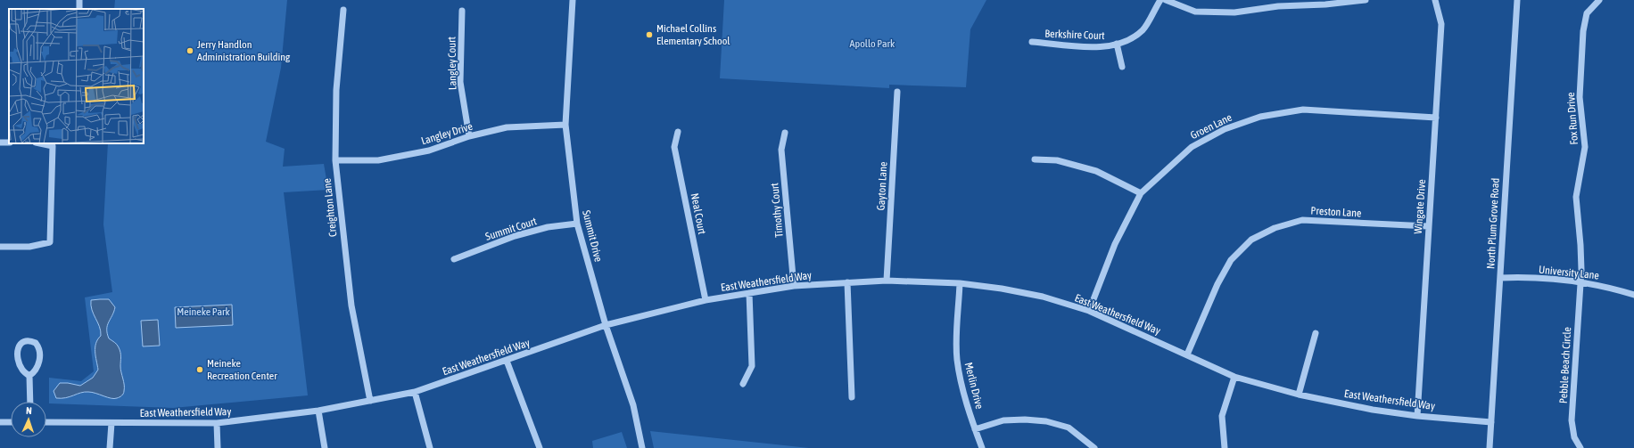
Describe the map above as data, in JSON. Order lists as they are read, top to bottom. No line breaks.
{"streets":{"street":["Berkshire Court","Langley Court","Fox Run Drive","Groen Lane","Langley Drive","Gayton Lane","Wingate Drive","Creighton Lane","Timothy Court","Preston Lane","Neal Court","North Plum Grove Road","Summit Court","Summit Drive","University Lane","East Weathersfield Way","Pebble Beach Circle","Merlin Drive"]},"crossings":[["Langley Court","Langley Drive"],["Fox Run Drive","University Lane"],["Fox Run Drive","Pebble Beach Circle"],["Groen Lane","Wingate Drive"],["Groen Lane","East Weathersfield Way"],["Langley Drive","Creighton Lane"],["Langley Drive","Summit Drive"],["Gayton Lane","East Weathersfield Way"],["Wingate Drive","Preston Lane"],["Wingate Drive","East Weathersfield Way"],["Creighton Lane","East Weathersfield Way"],["Timothy Court","East Weathersfield Way"],["Preston Lane","East Weathersfield Way"],["Neal Court","East Weathersfield Way"],["North Plum Grove Road","University Lane"],["North Plum Grove Road","East Weathersfield Way"],["Summit Court","Summit Drive"],["Summit Drive","East Weathersfield Way"],["University Lane","Pebble Beach Circle"],["East Weathersfield Way","Merlin Drive"]],"parks":["Apollo Park","Meineke Park"],"places":["Michael Collins Elementary School","Jerry Handlon Administration Building","Meineke Recreation Center"],"north":"top"}
